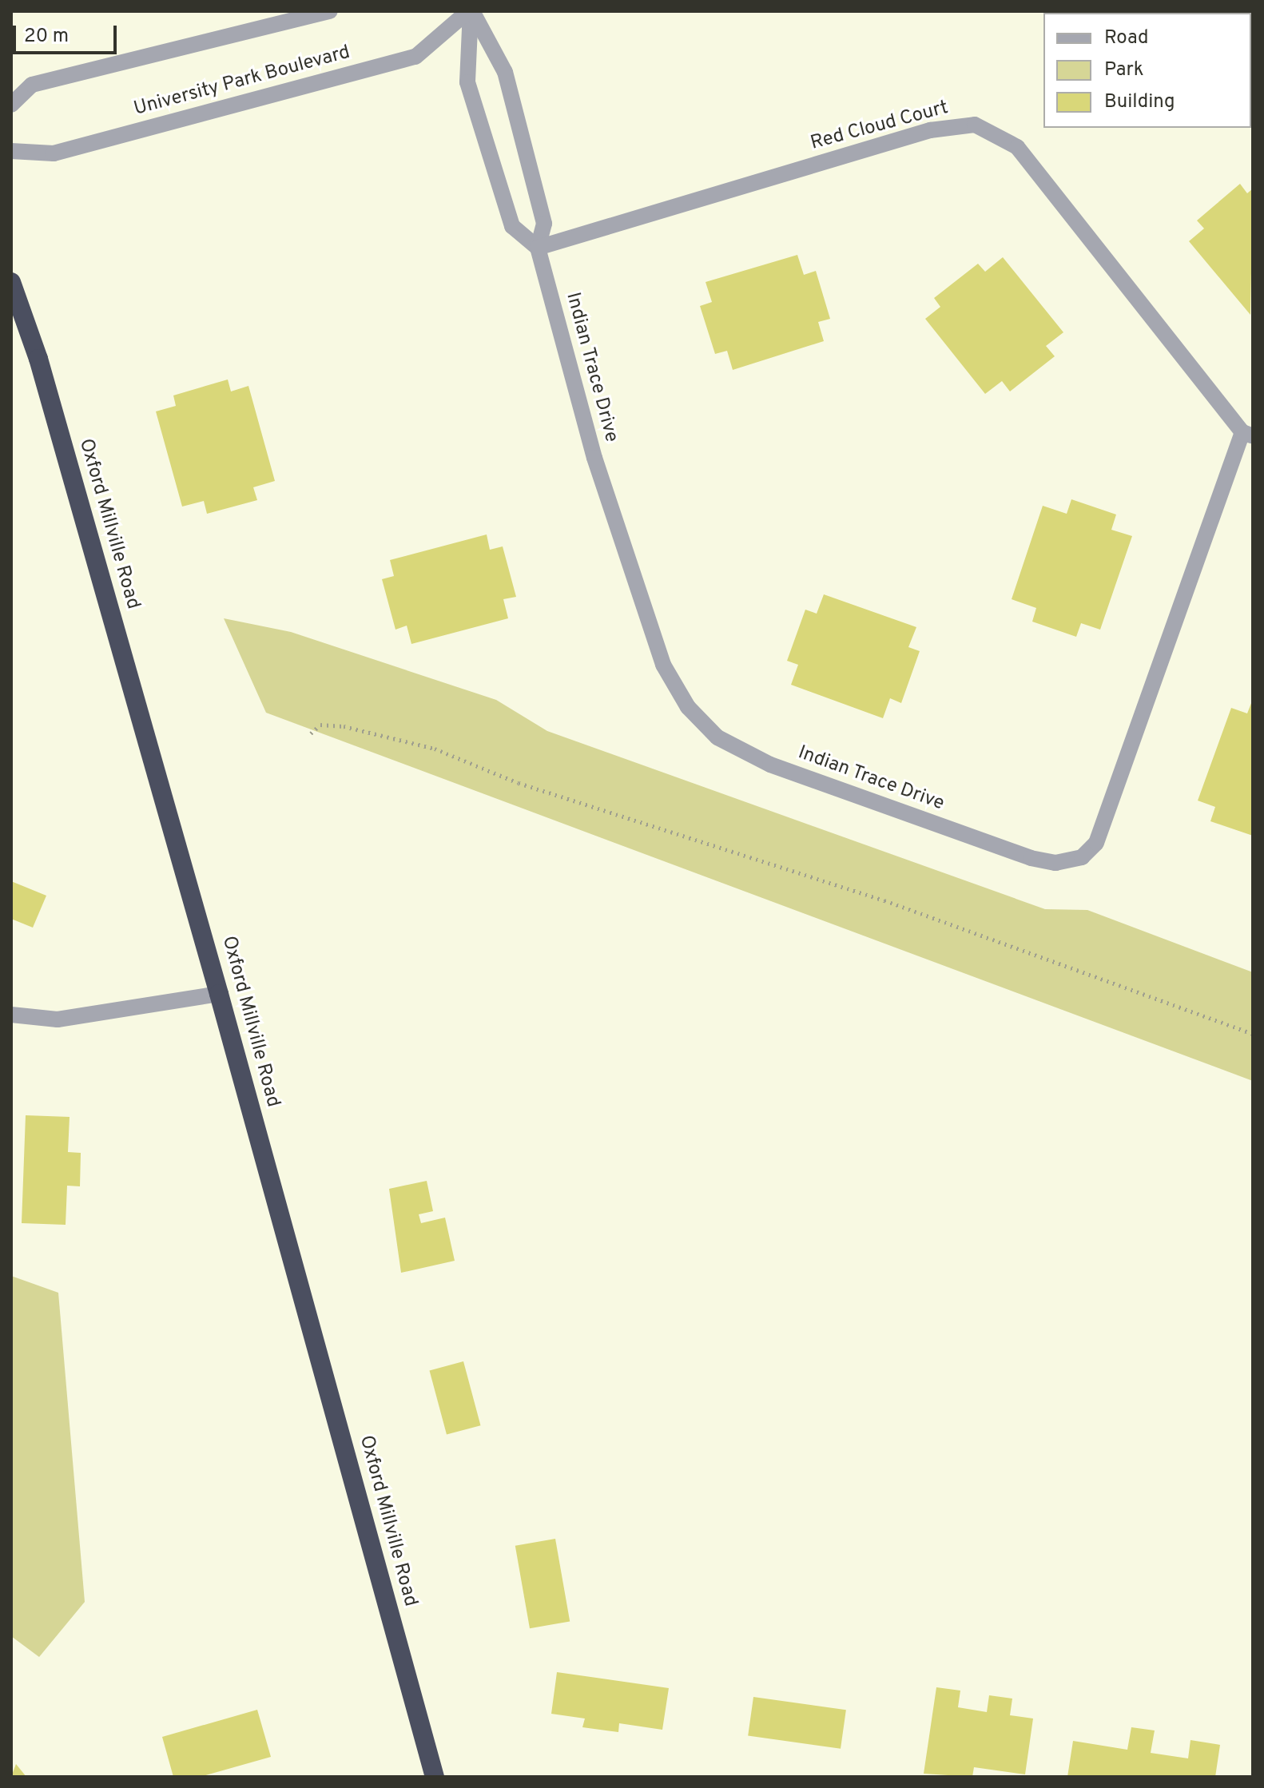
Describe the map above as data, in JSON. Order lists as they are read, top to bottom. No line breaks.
{"streets":{"highway":["Oxford Millville Road"],"street":["University Park Boulevard","Red Cloud Court","Indian Trace Drive"]},"crossings":[["University Park Boulevard","Indian Trace Drive"],["Red Cloud Court","Indian Trace Drive"]],"legend":["Road","Park","Building"],"scale_bar":"20 m"}
